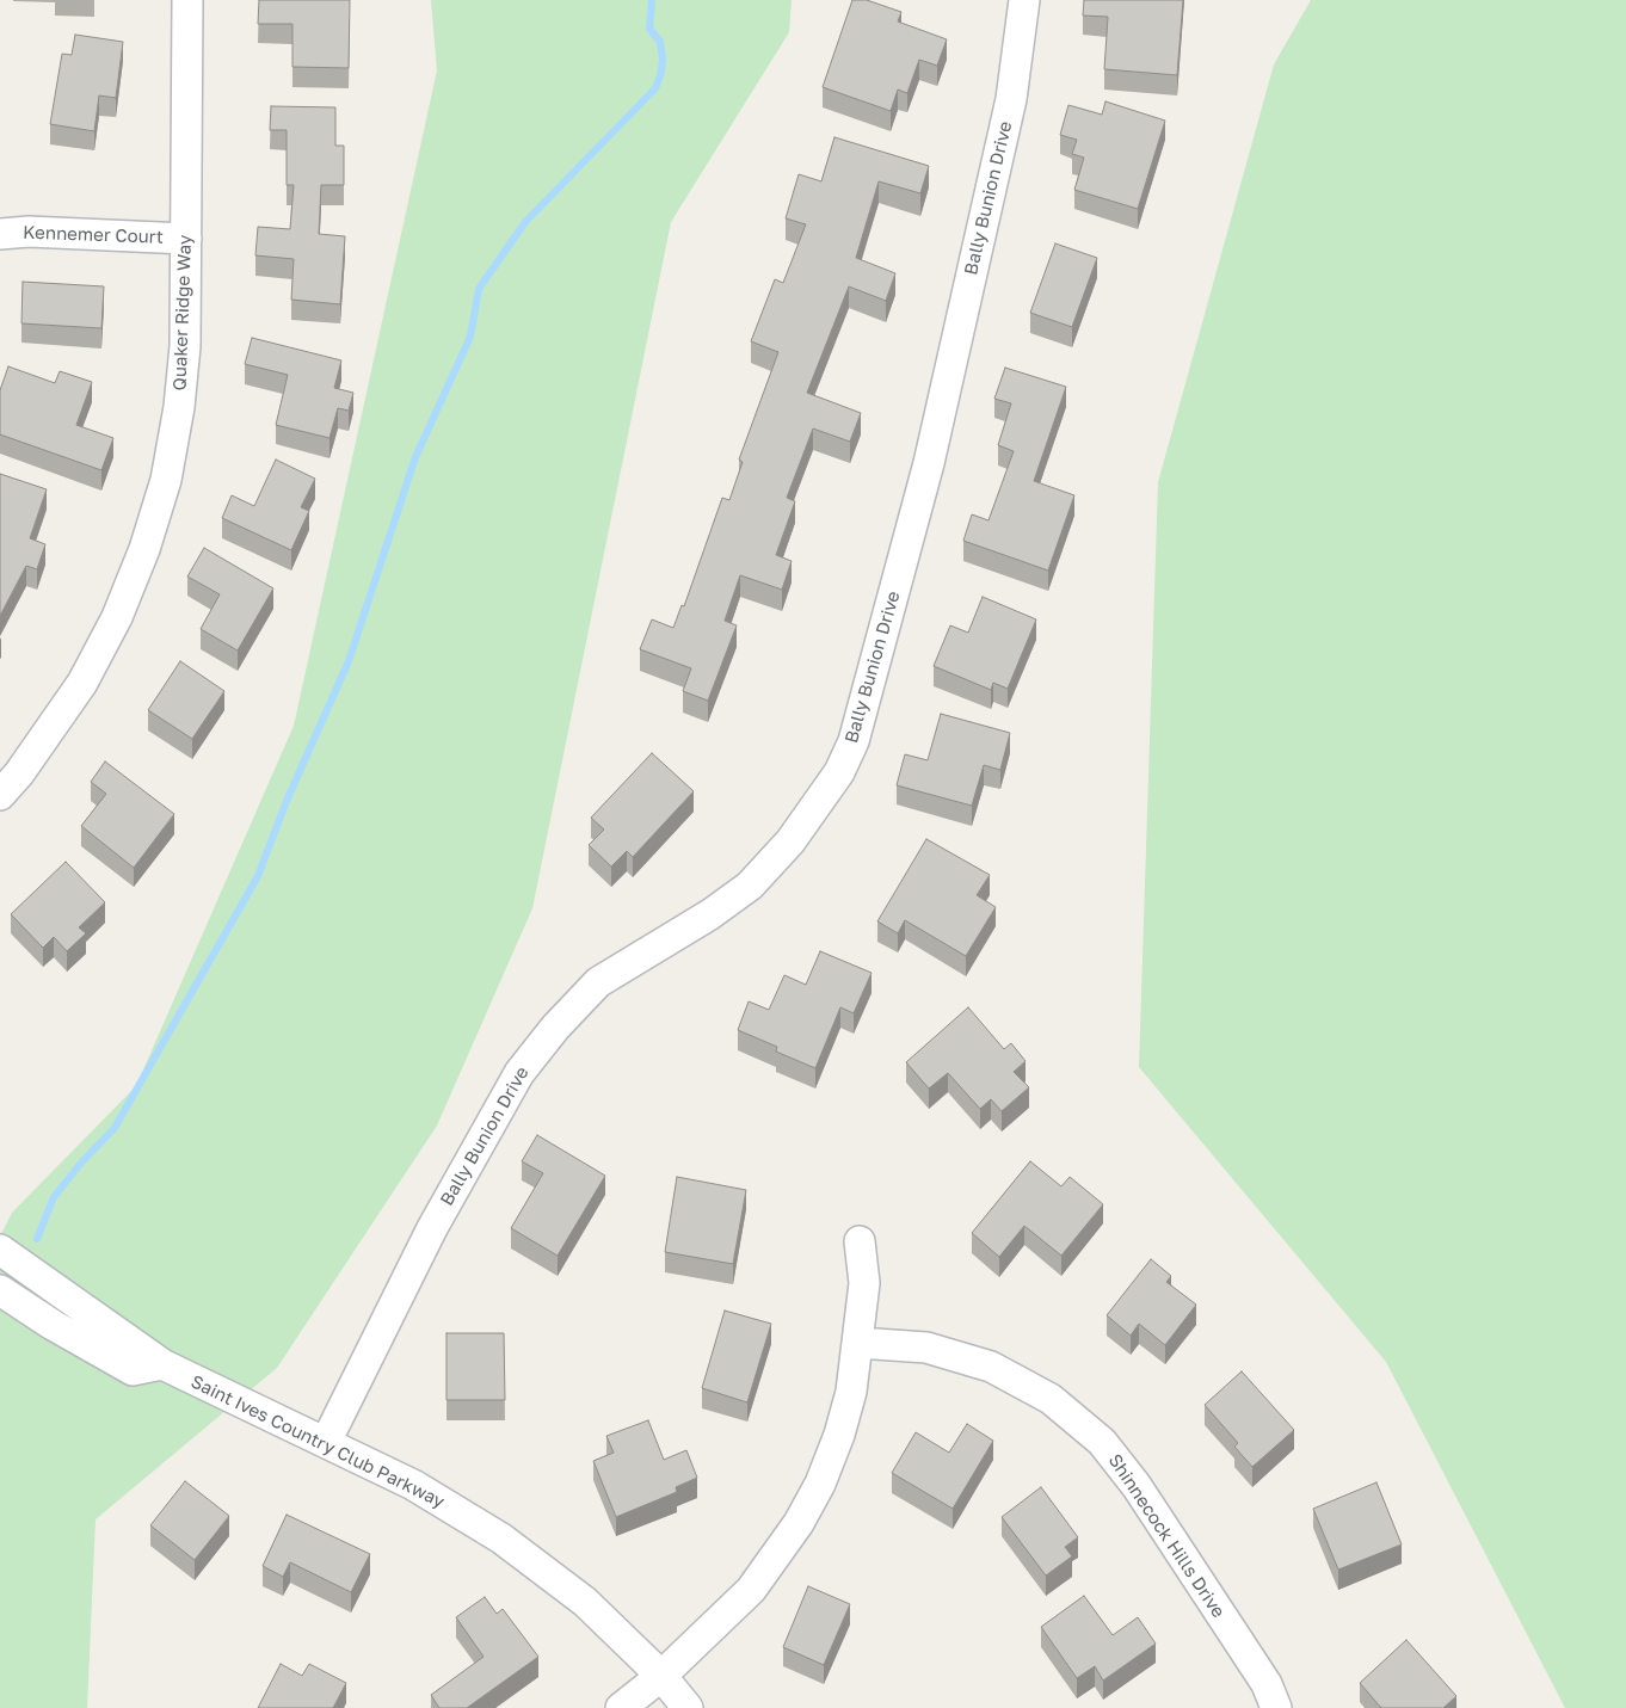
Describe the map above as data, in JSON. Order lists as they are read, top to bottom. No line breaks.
{"streets":{"street":["Bally Bunion Drive","Kennemer Court","Quaker Ridge Way","Saint Ives Country Club Parkway","Shinnecock Hills Drive"]},"crossings":[["Bally Bunion Drive","Saint Ives Country Club Parkway"],["Kennemer Court","Quaker Ridge Way"]]}
